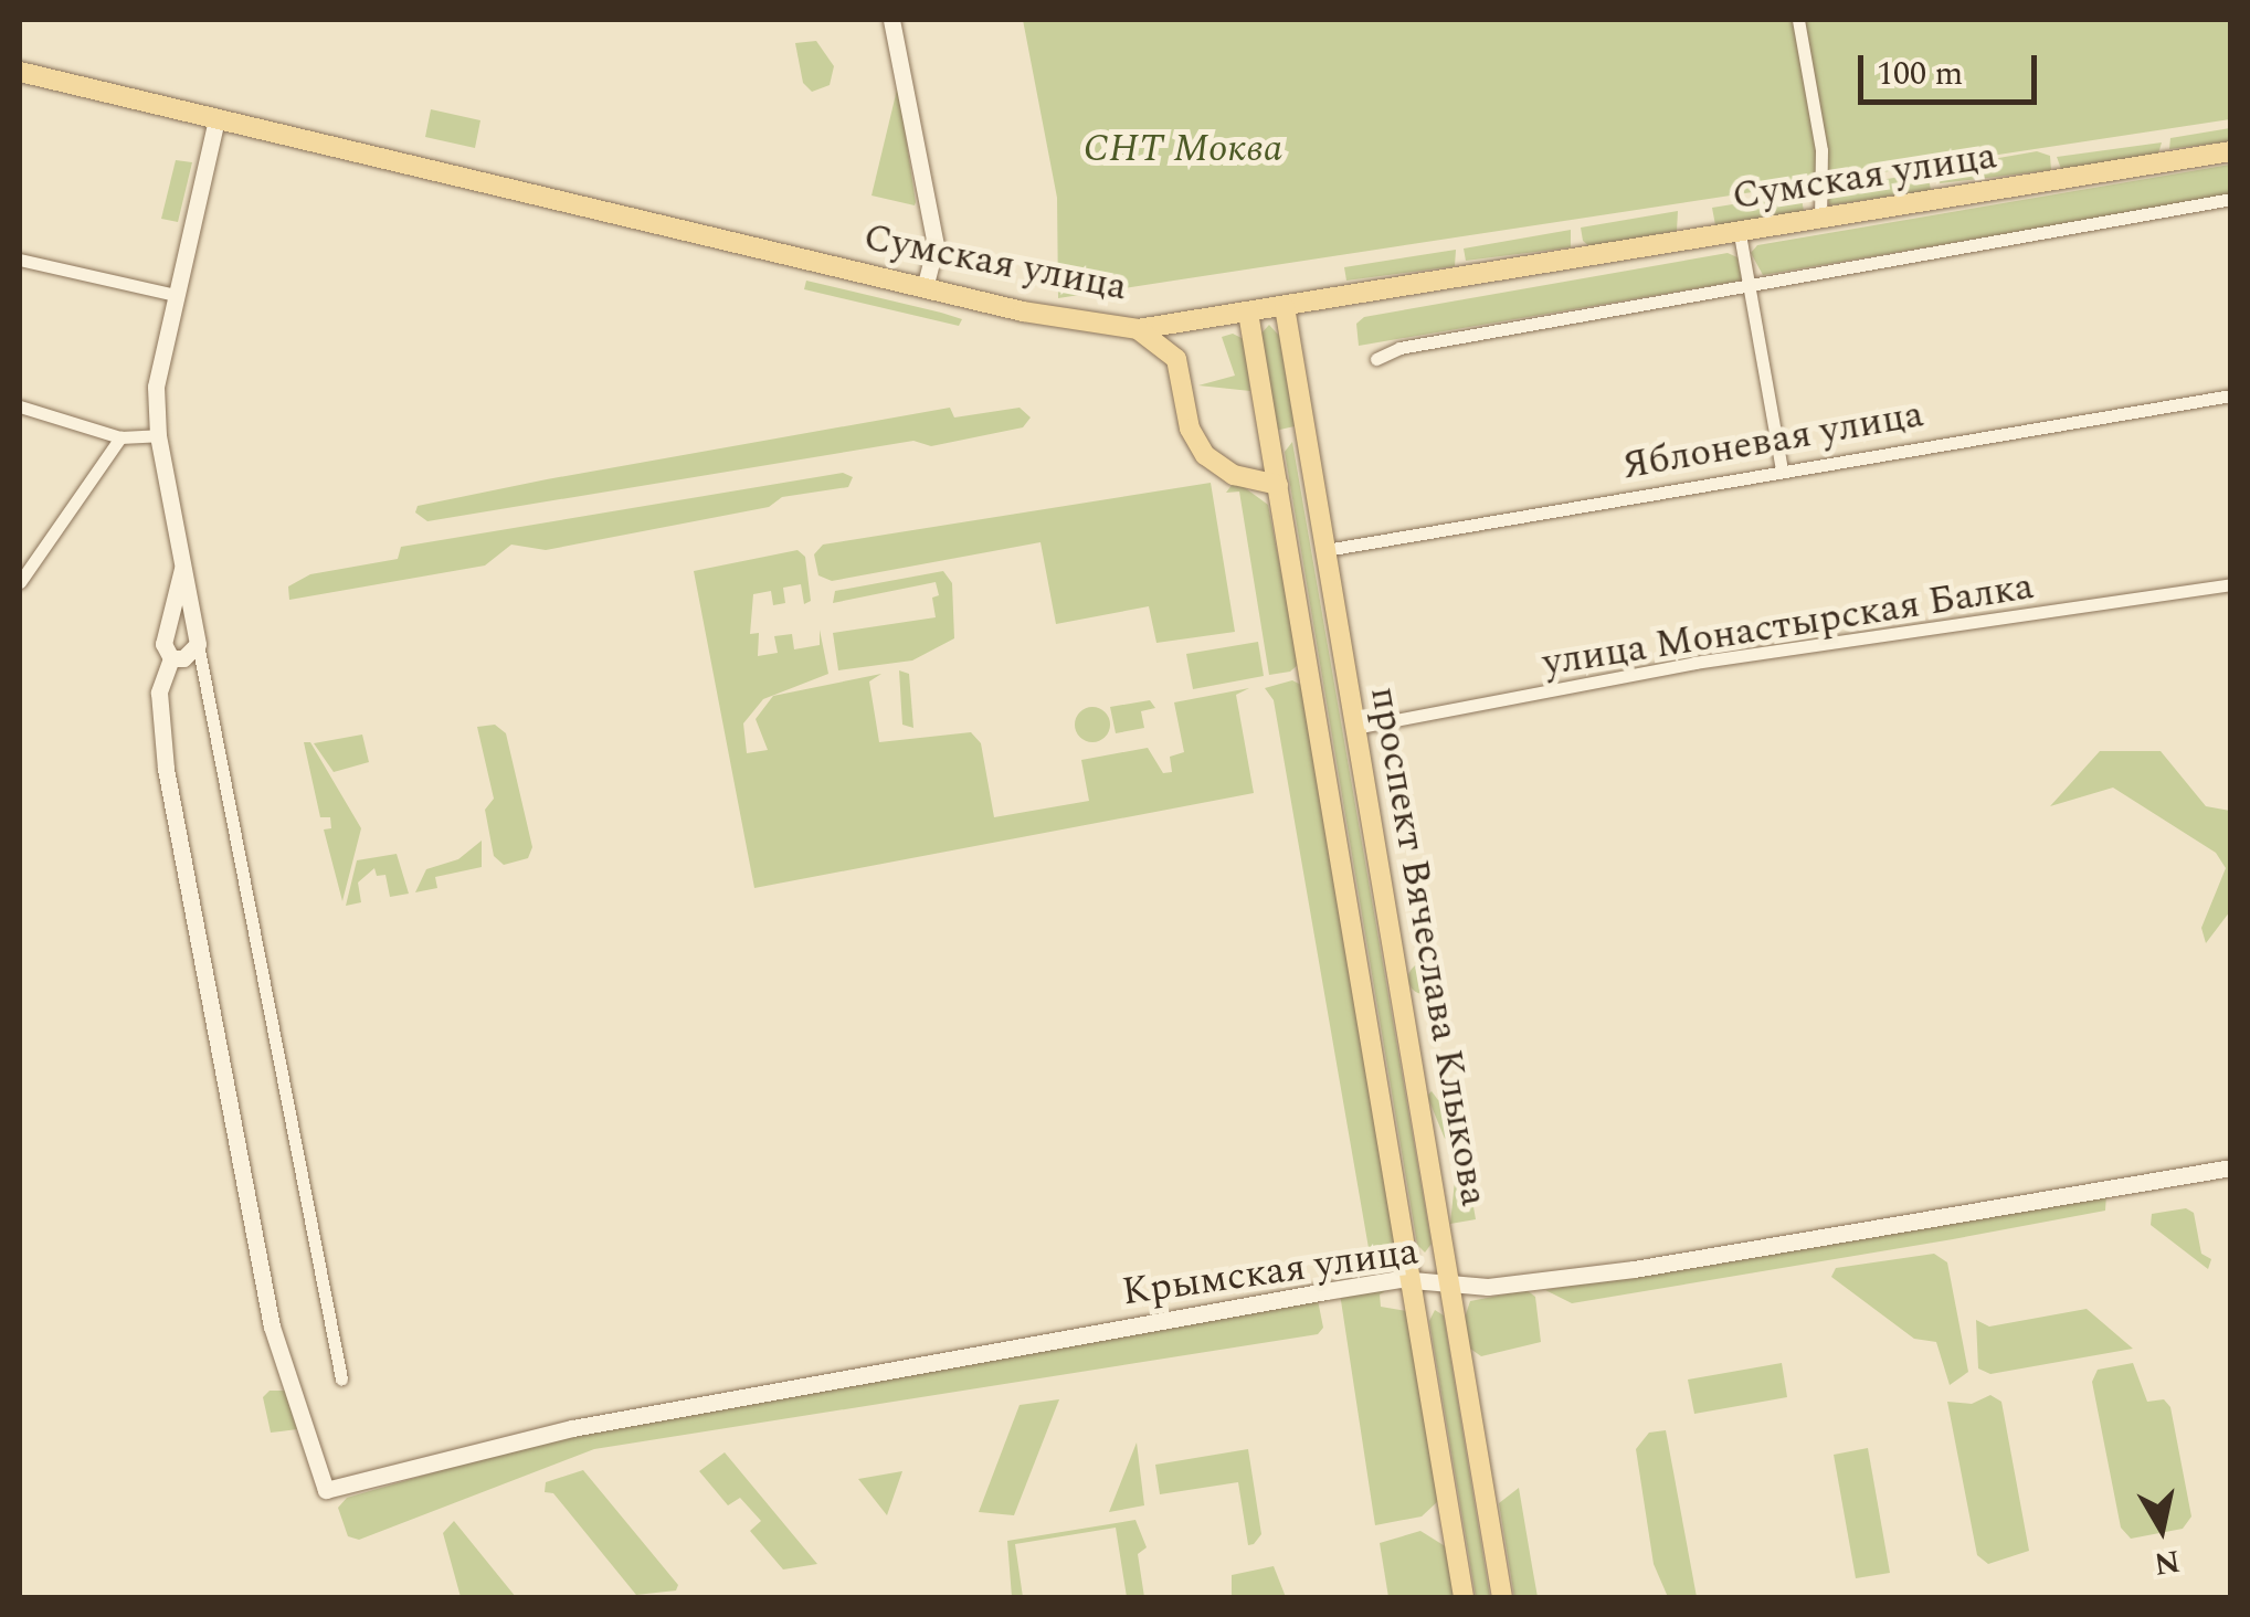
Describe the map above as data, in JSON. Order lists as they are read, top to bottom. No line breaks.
{"streets":{"main road":["Сумская улица","проспект Вячеслава Клыкова"],"street":["Яблоневая улица","улица Монастырская Балка","Крымская улица"]},"crossings":[["Сумская улица","проспект Вячеслава Клыкова"],["Яблоневая улица","проспект Вячеслава Клыкова"],["улица Монастырская Балка","проспект Вячеслава Клыкова"],["проспект Вячеслава Клыкова","Крымская улица"]],"parks":["СНТ Моква"],"scale_bar":"100 m","north":"bottom"}
